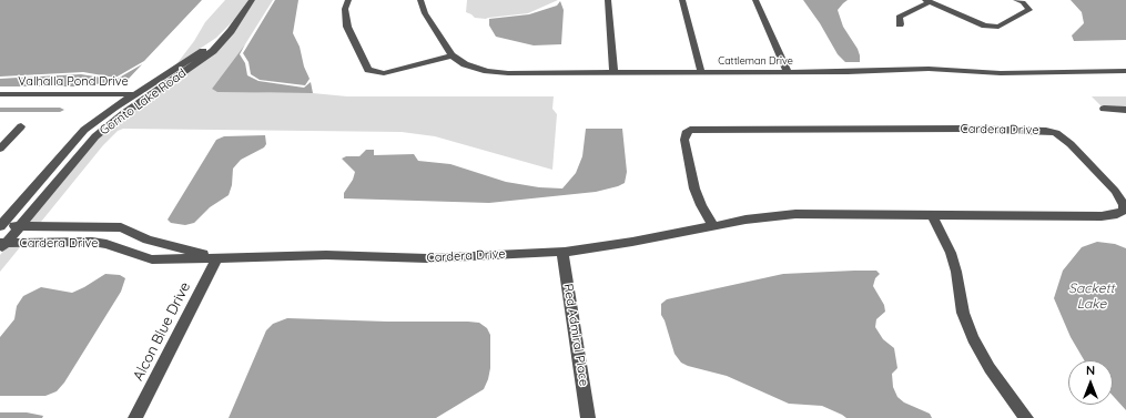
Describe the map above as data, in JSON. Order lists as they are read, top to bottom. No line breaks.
{"streets":{"street":["Cattleman Drive","Valhalla Pond Drive","Gornto Lake Road","Cardera Drive","Alcon Blue Drive","Red Admiral Place"]},"crossings":[["Valhalla Pond Drive","Gornto Lake Road"],["Gornto Lake Road","Cardera Drive"],["Cardera Drive","Alcon Blue Drive"],["Cardera Drive","Red Admiral Place"]],"water":["Sackett Lake"],"north":"top"}
